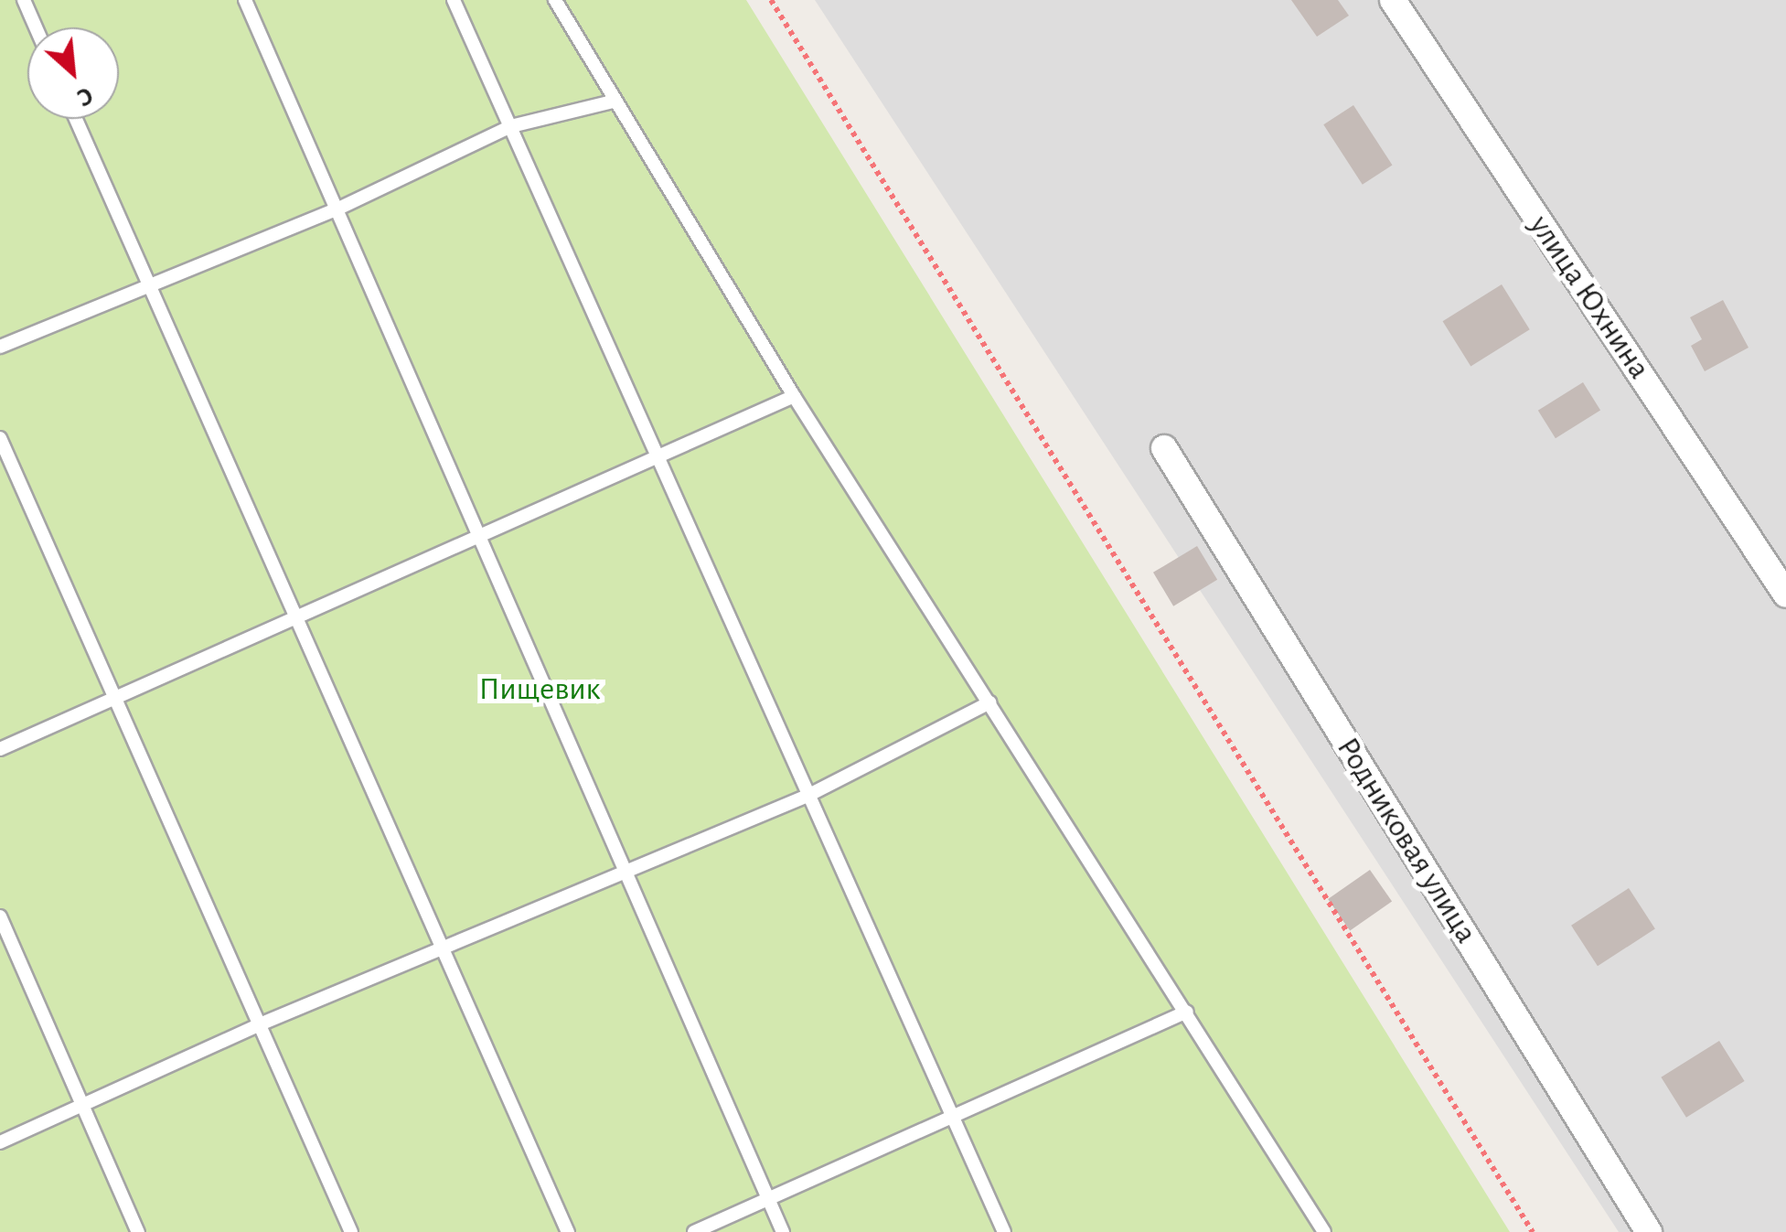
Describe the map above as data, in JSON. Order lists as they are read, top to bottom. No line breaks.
{"streets":{"street":["улица Юхнина","Родниковая улица"]},"parks":["Пищевик"],"north":"bottom right"}
